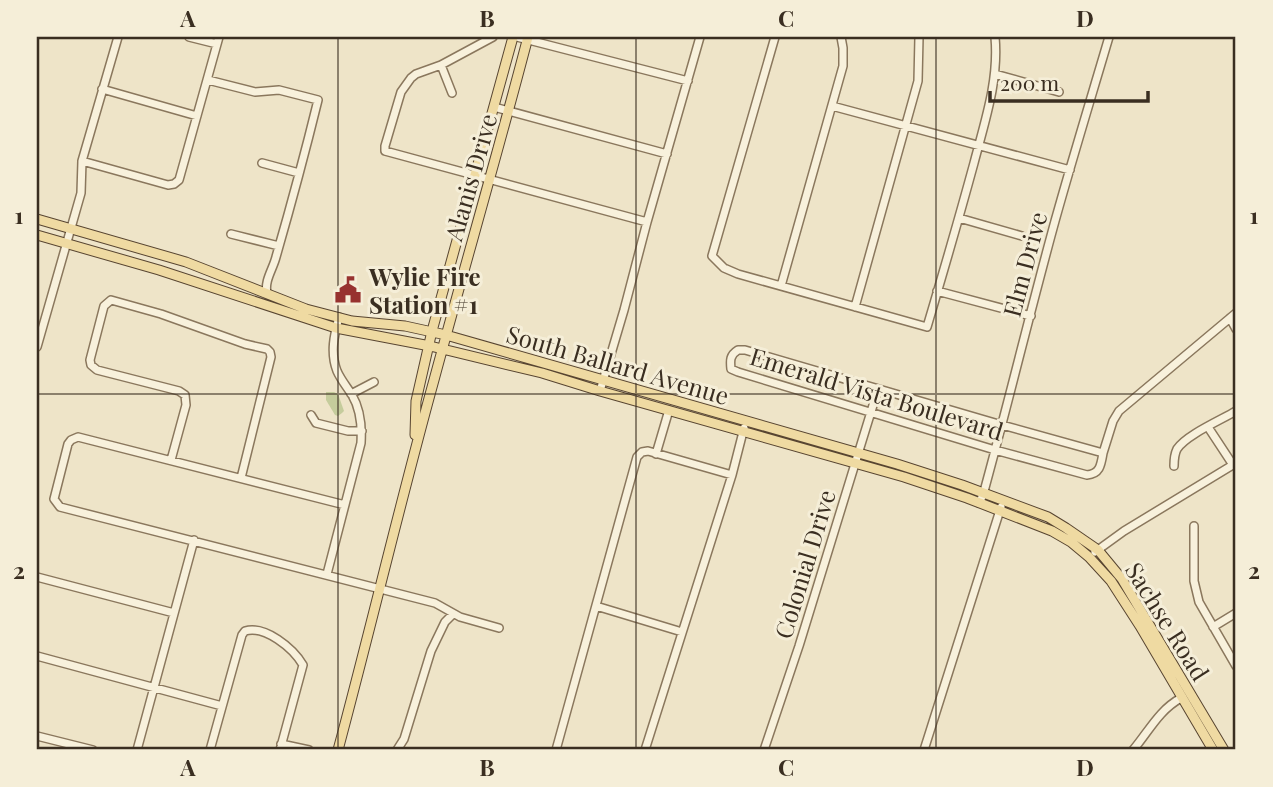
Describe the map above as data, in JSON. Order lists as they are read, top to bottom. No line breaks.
{"streets":{"main road":["Alanis Drive","South Ballard Avenue","Sachse Road"],"street":["Elm Drive","Emerald Vista Boulevard","Colonial Drive"]},"crossings":[["Alanis Drive","South Ballard Avenue"],["Elm Drive","South Ballard Avenue"],["Elm Drive","Emerald Vista Boulevard"],["South Ballard Avenue","Colonial Drive"],["South Ballard Avenue","Sachse Road"],["Emerald Vista Boulevard","Colonial Drive"]],"places":{"public building":["Wylie Fire Station #1"]},"scale_bar":"200 m","grid":{"columns":["A","B","C","D"],"rows":["1","2"]}}
